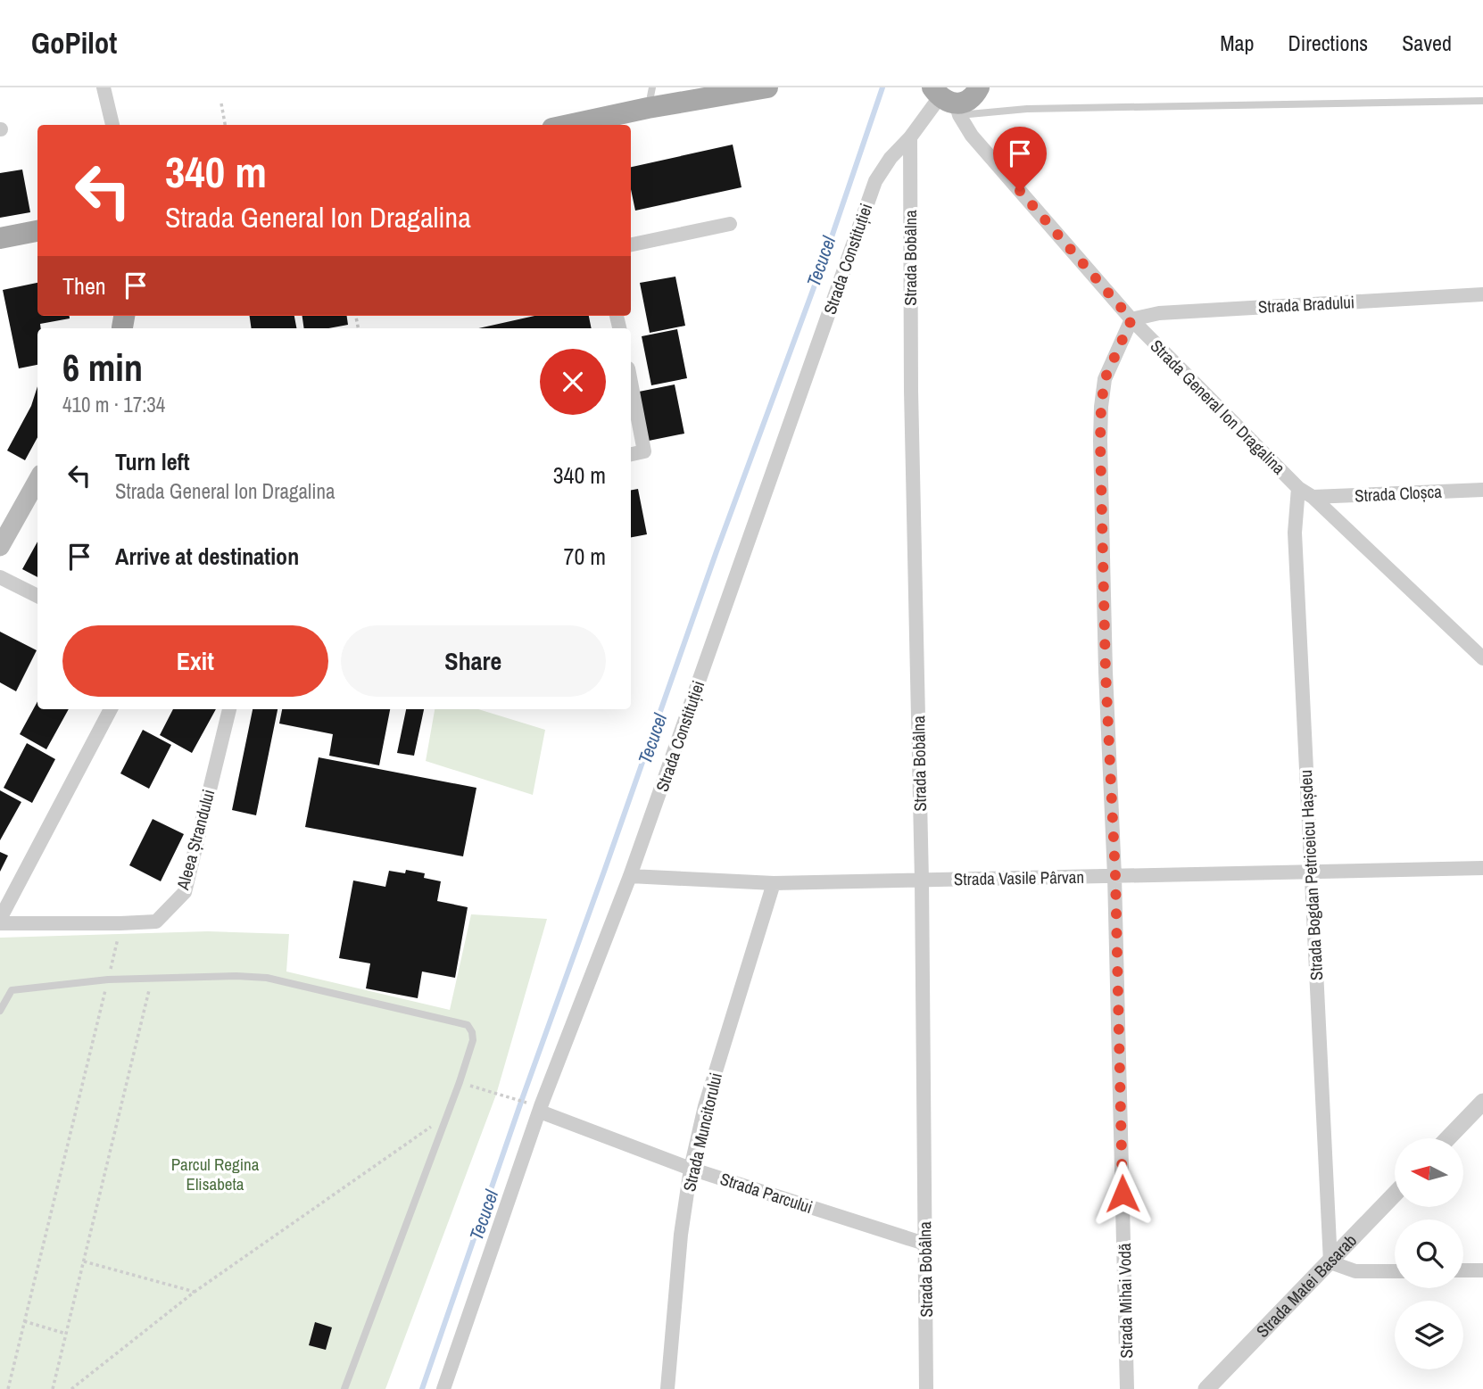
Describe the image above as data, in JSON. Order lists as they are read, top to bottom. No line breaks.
{"streets":{"street":["Strada Bobâlna","Strada Constituției","Strada Bradului","Strada General Ion Dragalina","Strada Cloșca","Aleea Ștrandului","Strada Bogdan Petriceicu Hașdeu","Strada Vasile Pârvan","Strada Muncitorului","Strada Parcului","Strada Matei Basarab","Strada Mihai Vodă"]},"crossings":[["Strada Bobâlna","Strada Constituției"],["Strada Bobâlna","Strada Vasile Pârvan"],["Strada Bobâlna","Strada Parcului"],["Strada Constituției","Strada General Ion Dragalina"],["Strada Constituției","Strada Vasile Pârvan"],["Strada Constituției","Strada Parcului"],["Strada Bradului","Strada General Ion Dragalina"],["Strada Bradului","Strada Mihai Vodă"],["Strada General Ion Dragalina","Strada Cloșca"],["Strada General Ion Dragalina","Strada Bogdan Petriceicu Hașdeu"],["Strada General Ion Dragalina","Strada Mihai Vodă"],["Strada Bogdan Petriceicu Hașdeu","Strada Vasile Pârvan"],["Strada Bogdan Petriceicu Hașdeu","Strada Matei Basarab"],["Strada Vasile Pârvan","Strada Muncitorului"],["Strada Vasile Pârvan","Strada Mihai Vodă"],["Strada Muncitorului","Strada Parcului"]],"water":["Tecucel"],"parks":["Parcul Regina Elisabeta"],"north":"left","page":{"header":"GoPilot","nav":["Map","Directions","Saved"],"turn":["340 m","Strada General Ion Dragalina"],"then":"Then","heading":["6 min","410 m · 17:34"],"list":[{"name":"Turn left","note":"Strada General Ion Dragalina","value":"340 m"},{"name":"Arrive at destination","value":"70 m"}],"buttons":["Exit","Share"]}}
